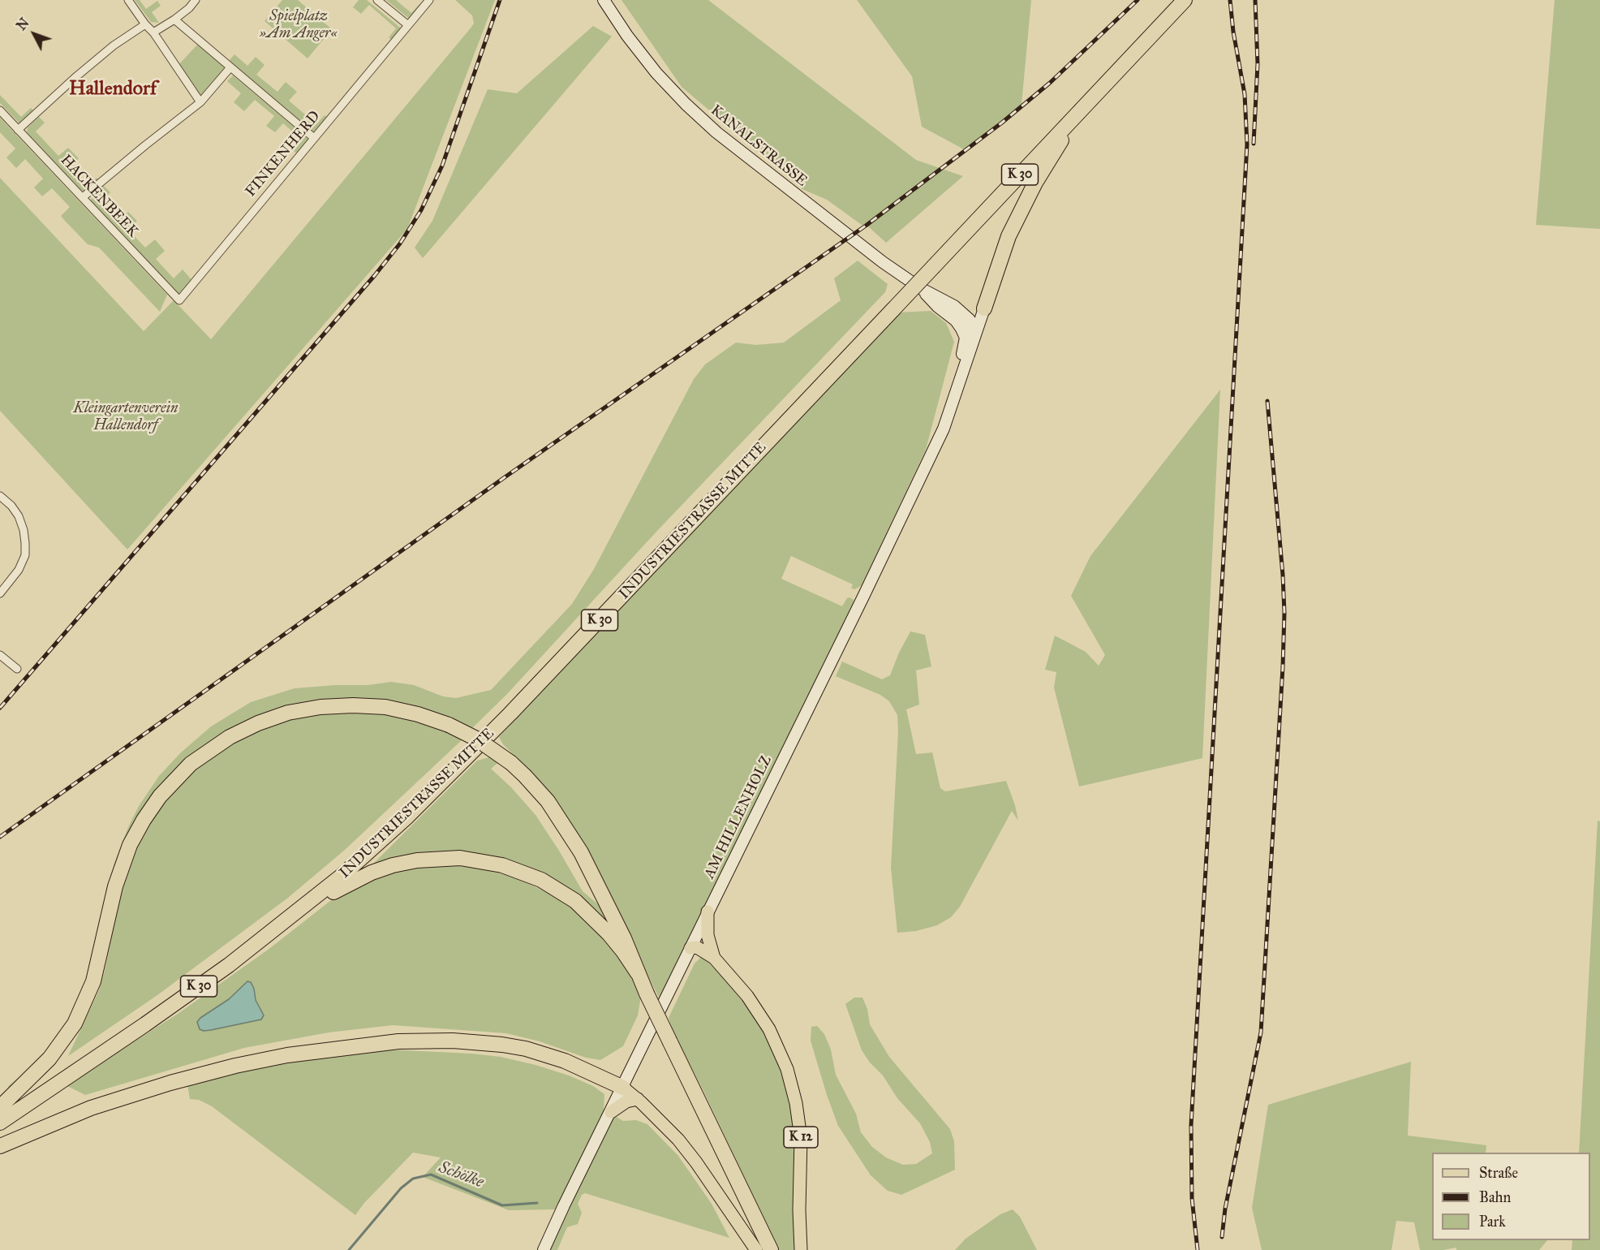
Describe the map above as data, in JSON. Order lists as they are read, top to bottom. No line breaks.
{"streets":{"highway":["K 30","INDUSTRIESTRASSE MITTE"],"main road":["K 12"],"street":["KANALSTRASSE","FINKENHERD","HACKENBEEK","AM HILLENHOLZ"]},"crossings":[["KANALSTRASSE","AM HILLENHOLZ"],["FINKENHERD","HACKENBEEK"],["AM HILLENHOLZ","K 12"]],"districts":["Hallendorf"],"water":["Schölke"],"parks":["Spielplatz »Am Anger«","Kleingartenverein Hallendorf"],"legend":["Straße","Bahn","Park"],"north":"top left"}
